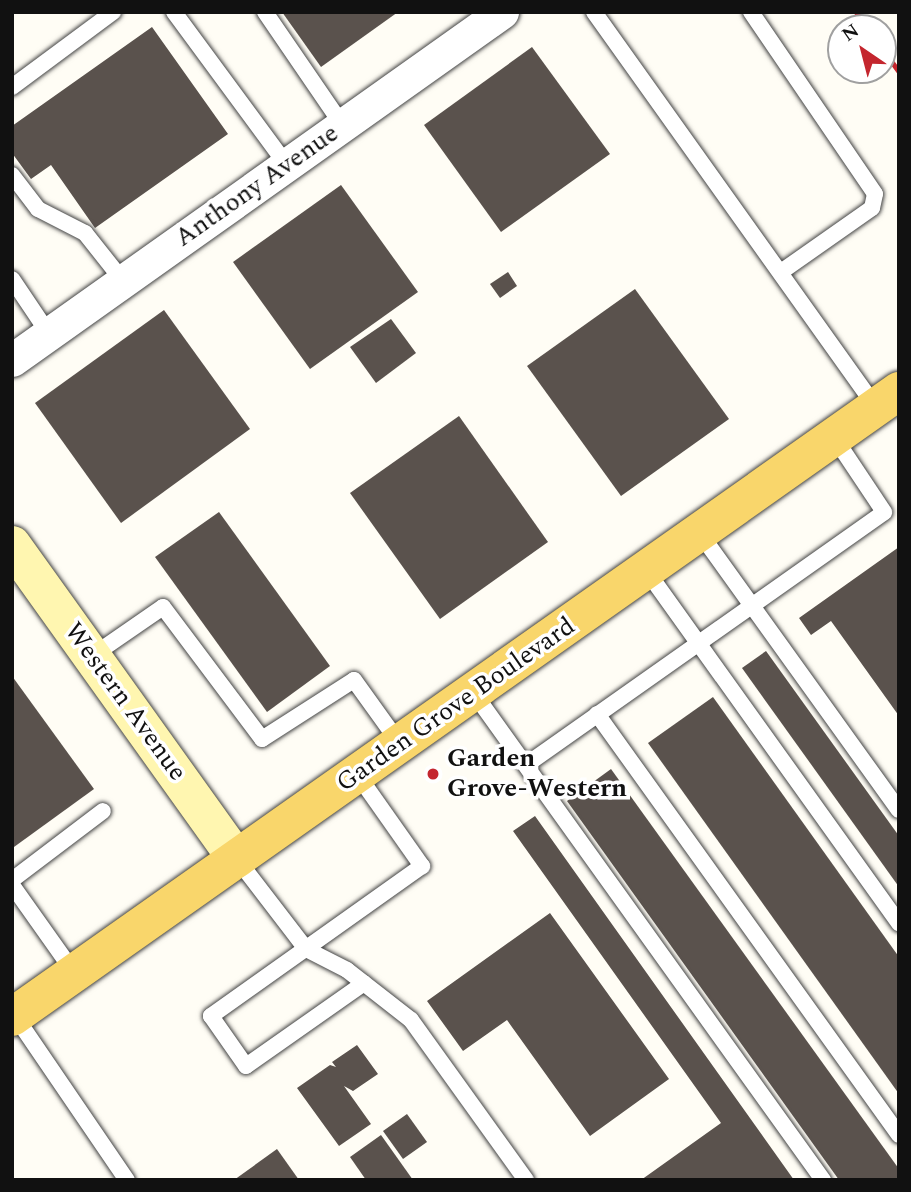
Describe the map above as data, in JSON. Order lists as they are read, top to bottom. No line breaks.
{"streets":{"main road":["Garden Grove Boulevard"],"street":["Anthony Avenue","Western Avenue"]},"crossings":[["Western Avenue","Garden Grove Boulevard"]],"places":["Garden Grove-Western"],"north":"top left"}
